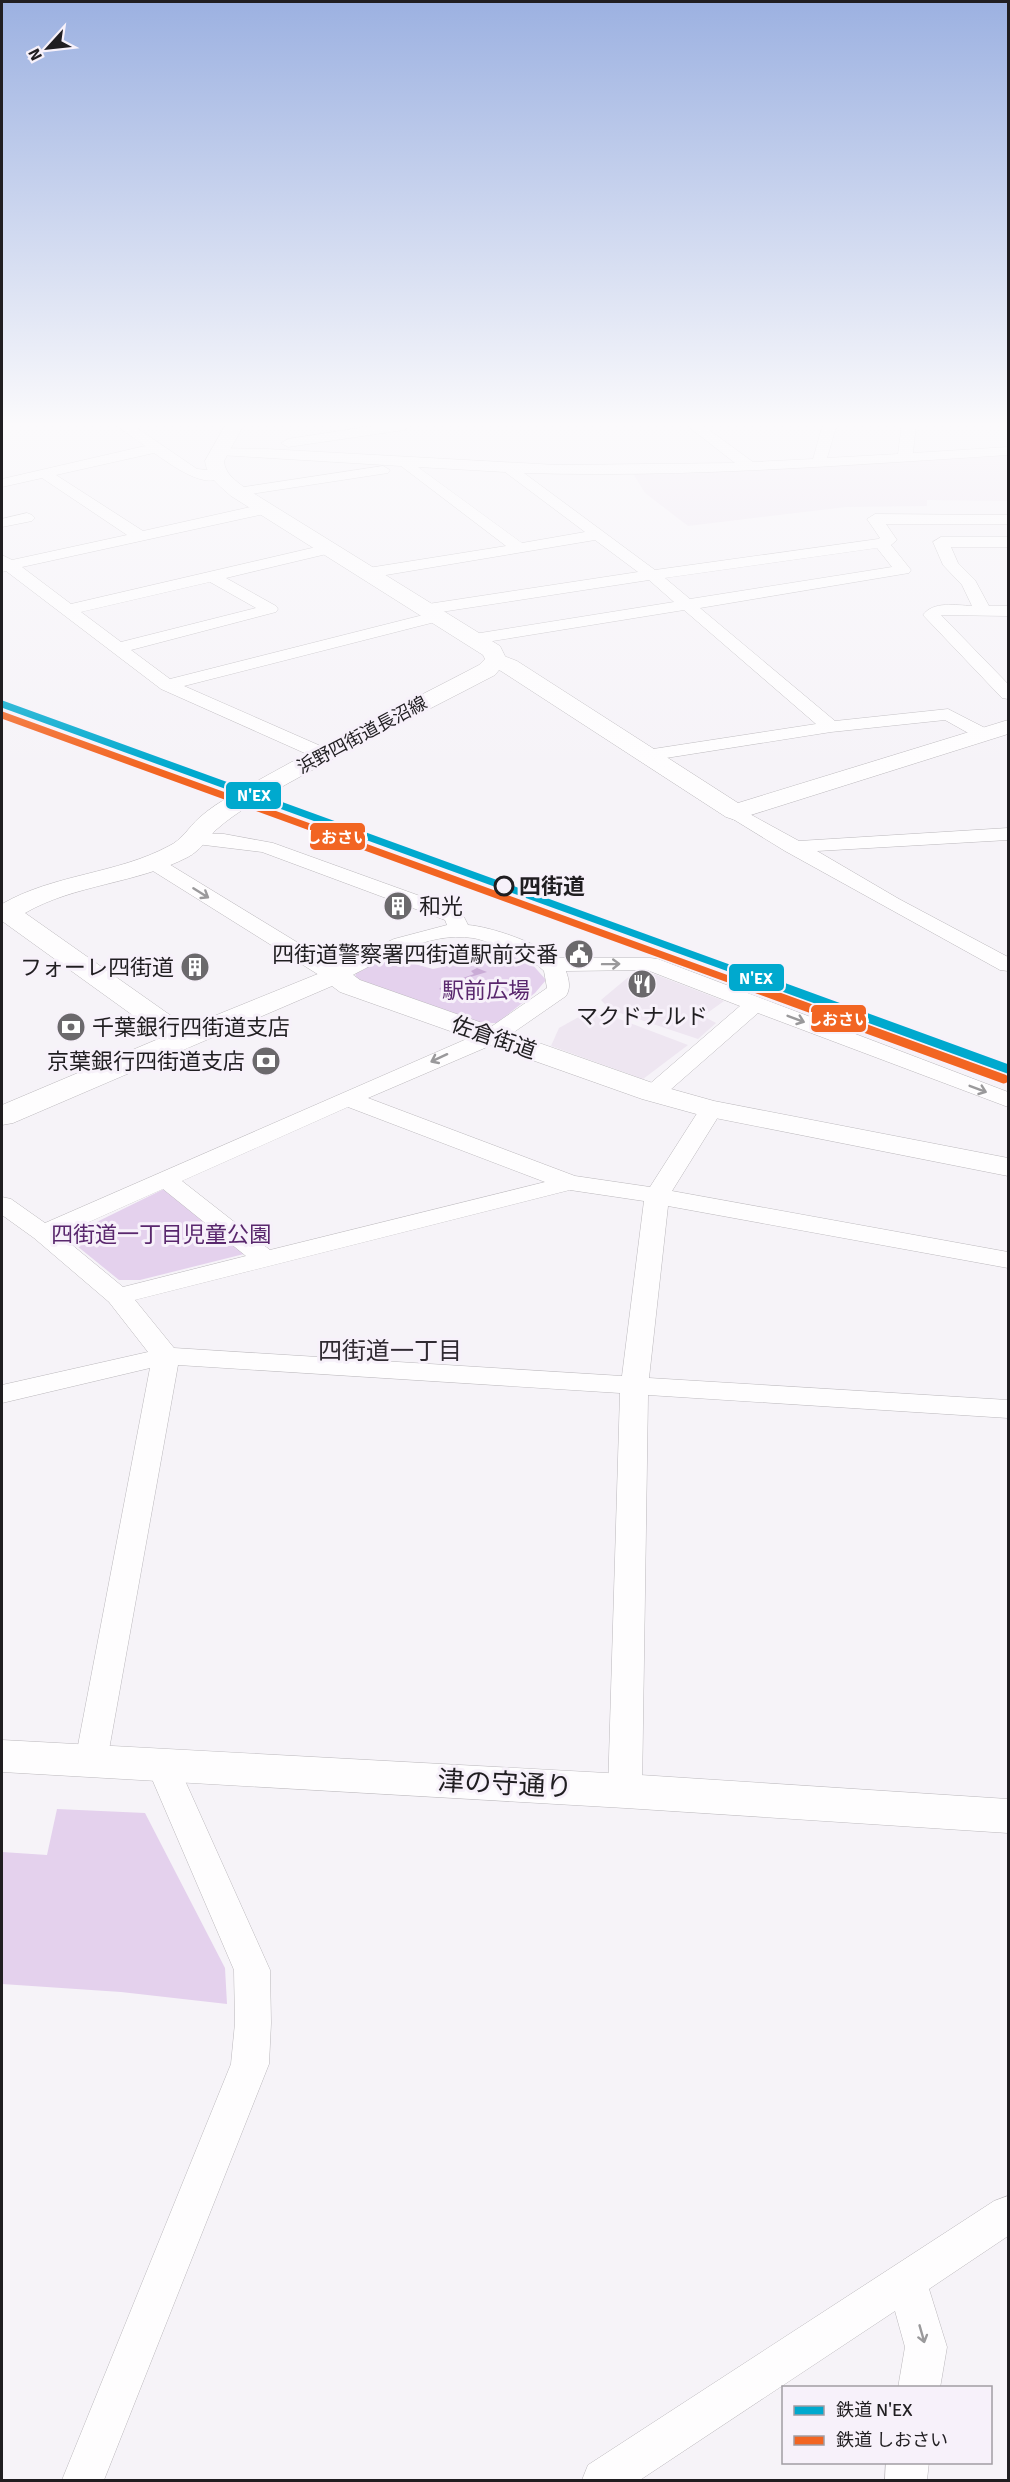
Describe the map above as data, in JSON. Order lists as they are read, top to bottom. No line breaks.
{"streets":{"main road":["浜野四街道長沼線","佐倉街道","津の守通り"]},"districts":["四街道一丁目"],"parks":["駅前広場","四街道一丁目児童公園"],"places":{"other":["四街道"],"building":["和光","フォーレ四街道"],"public building":["四街道警察署四街道駅前交番"],"restaurant":["マクドナルド"],"bank":["千葉銀行四街道支店","京葉銀行四街道支店"]},"lines":["rail line N'EX","rail line しおさい"],"legend":["鉄道 N'EX","鉄道 しおさい"],"north":"bottom left"}
